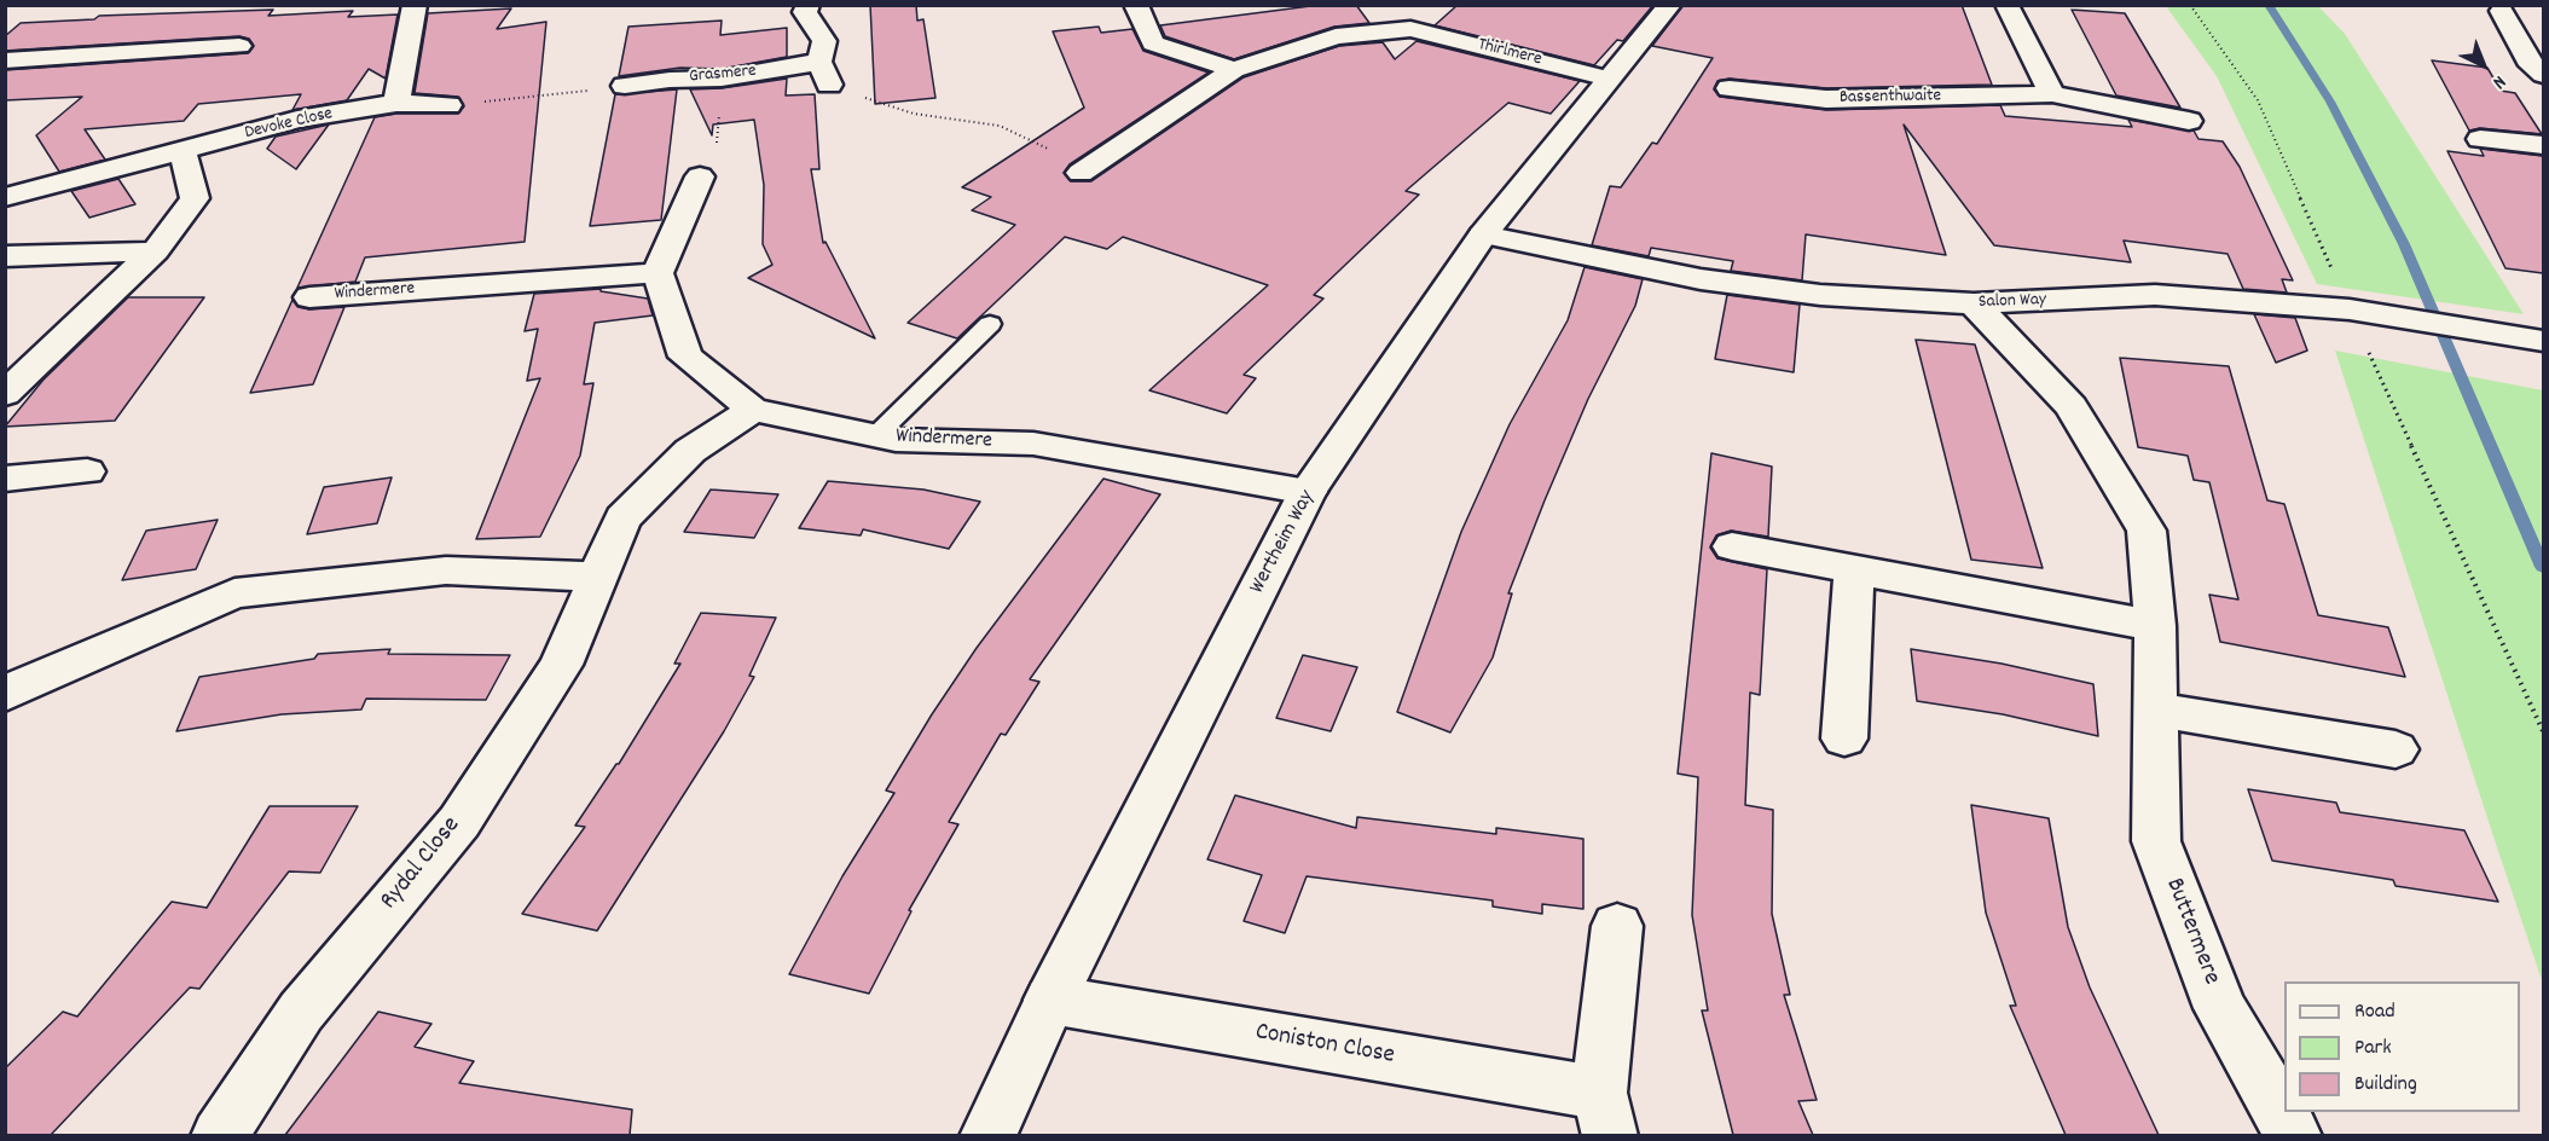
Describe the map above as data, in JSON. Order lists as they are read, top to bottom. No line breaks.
{"streets":{"street":["Thirlmere","Grasmere","Bassenthwaite","Devoke Close","Windermere","Salon Way","Wertheim Way","Rydal Close","Buttermere","Coniston Close"]},"crossings":[["Thirlmere","Wertheim Way"],["Windermere","Wertheim Way"],["Windermere","Rydal Close"],["Salon Way","Wertheim Way"],["Salon Way","Buttermere"],["Wertheim Way","Coniston Close"]],"legend":["Road","Park","Building"],"north":"bottom right"}
